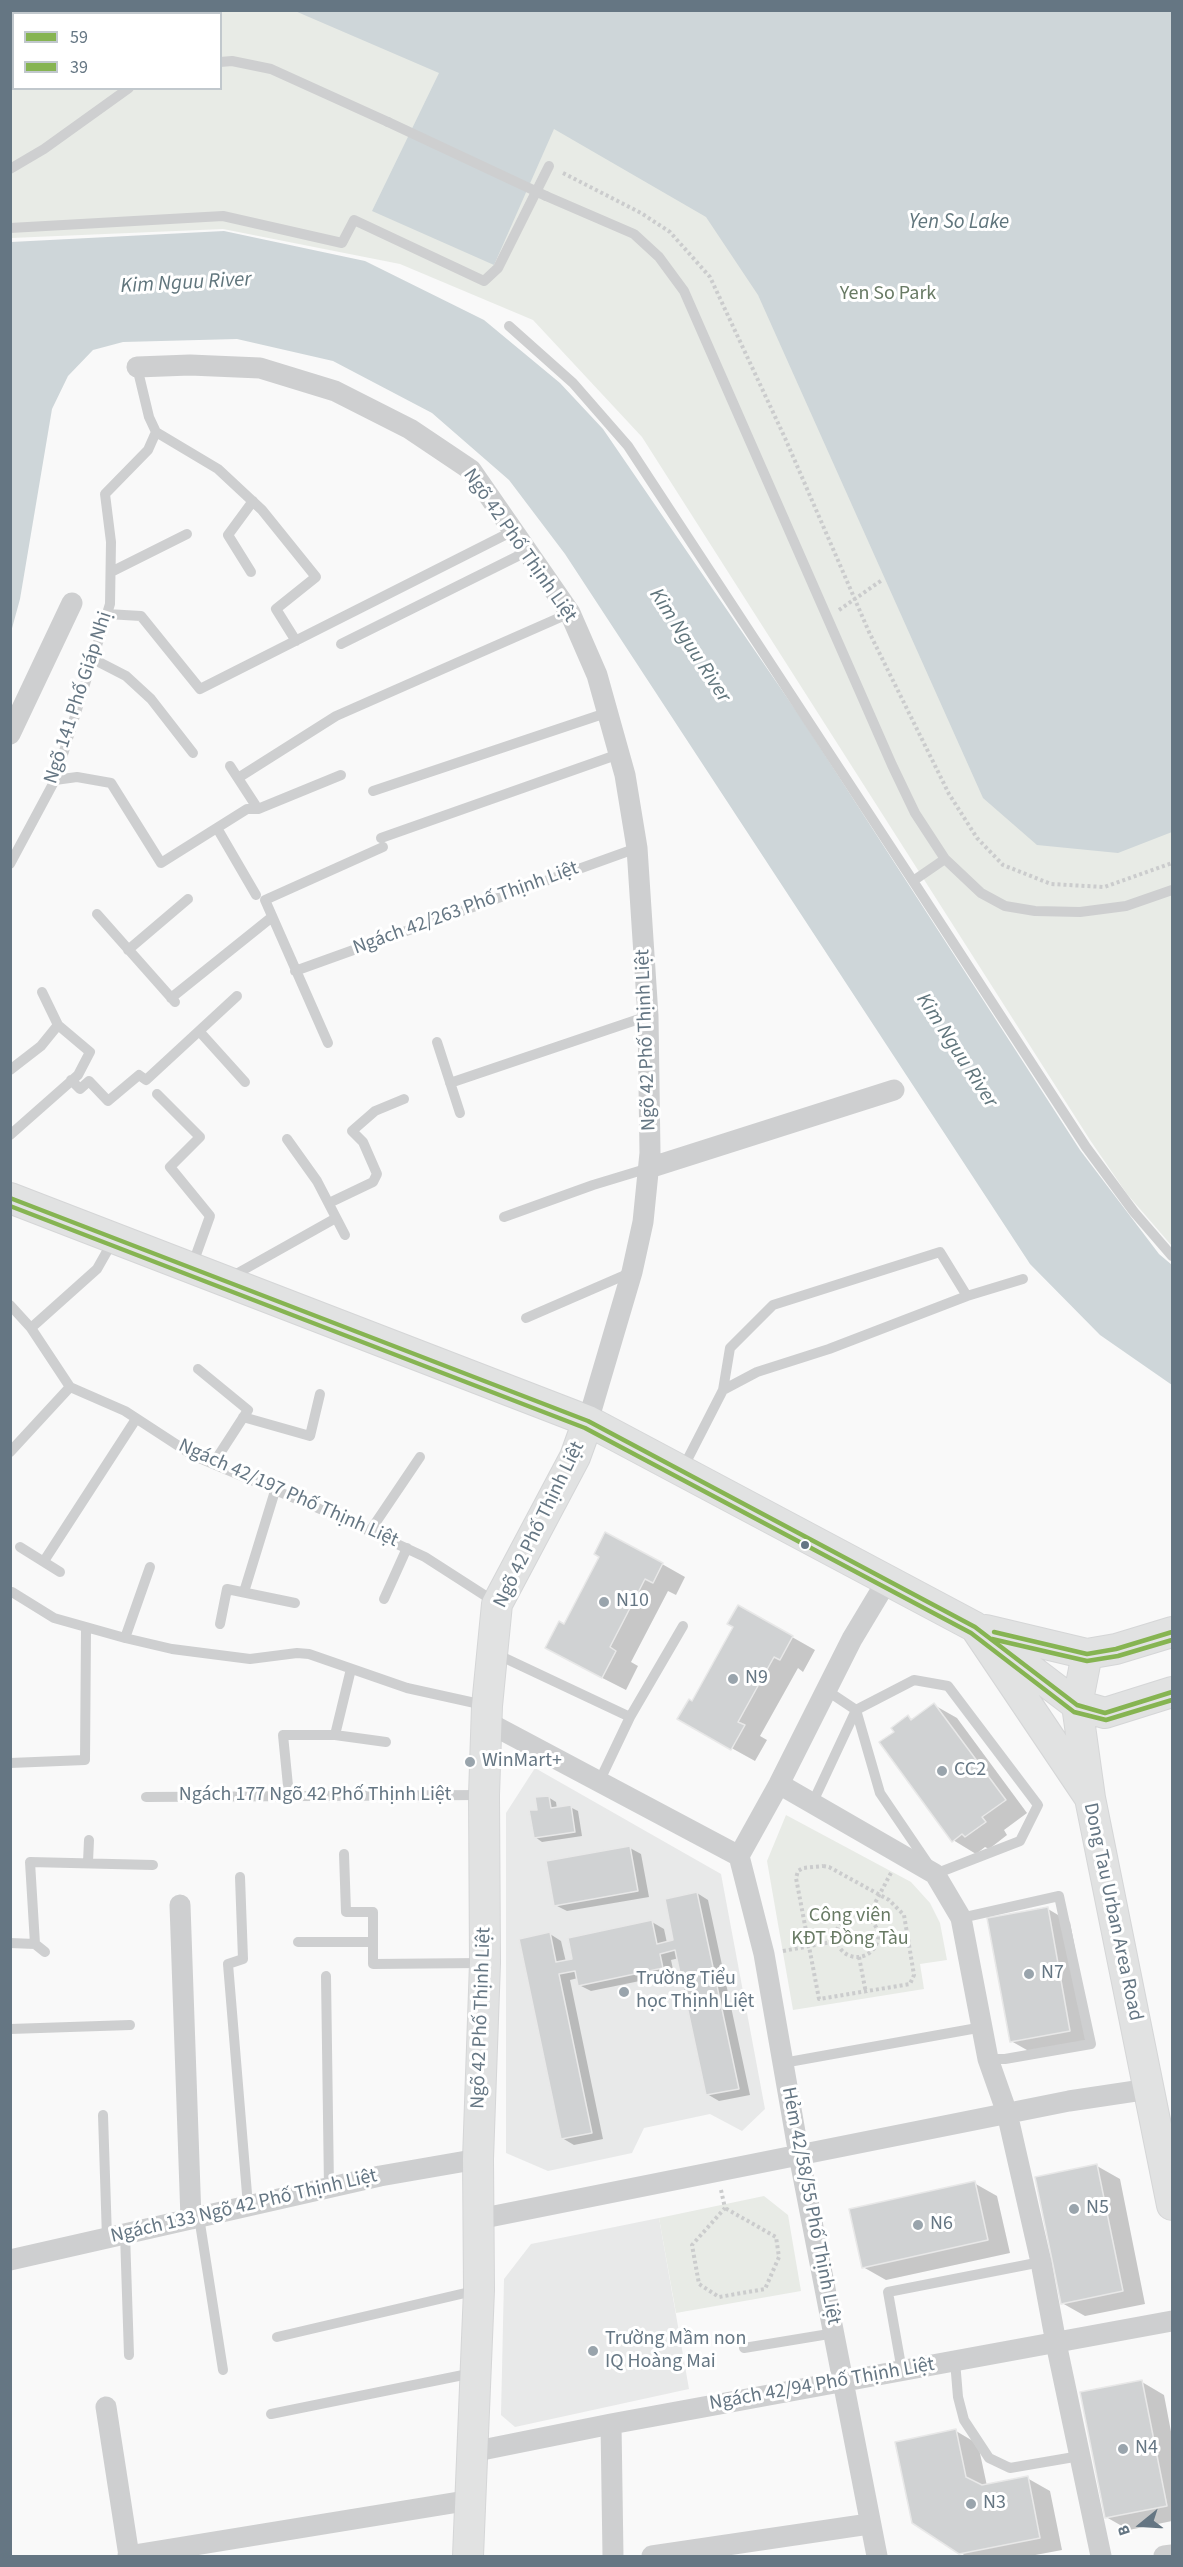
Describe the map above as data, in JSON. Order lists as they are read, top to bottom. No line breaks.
{"streets":{"street":["Ngõ 42 Phố Thịnh Liệt","Ngõ 141 Phố Giáp Nhị","Dong Tau Urban Area Road","Hẻm 42/58/55 Phố Thịnh Liệt","Ngách 133 Ngõ 42 Phố Thịnh Liệt","Ngách 42/94 Phố Thịnh Liệt"],"lane":["Ngách 42/263 Phố Thịnh Liệt","Ngách 42/197 Phố Thịnh Liệt","Ngách 177 Ngõ 42 Phố Thịnh Liệt"]},"crossings":[["Ngõ 42 Phố Thịnh Liệt","Ngách 42/263 Phố Thịnh Liệt"],["Ngõ 42 Phố Thịnh Liệt","Ngách 42/197 Phố Thịnh Liệt"],["Ngõ 42 Phố Thịnh Liệt","Ngách 177 Ngõ 42 Phố Thịnh Liệt"],["Ngõ 42 Phố Thịnh Liệt","Dong Tau Urban Area Road"],["Ngõ 42 Phố Thịnh Liệt","Ngách 133 Ngõ 42 Phố Thịnh Liệt"],["Ngõ 42 Phố Thịnh Liệt","Ngách 42/94 Phố Thịnh Liệt"],["Hẻm 42/58/55 Phố Thịnh Liệt","Ngách 42/94 Phố Thịnh Liệt"]],"water":["Yen So Lake","Kim Nguu River"],"parks":["Yen So Park","Công viên KĐT Đồng Tàu"],"places":["N10","N9","WinMart+","CC2","N7","Trường Tiểu học Thịnh Liệt","N5","N6","Trường Mầm non IQ Hoàng Mai","N4","N3"],"lines":["transit line 59","transit line 39"],"legend":["59","39"],"north":"left"}
